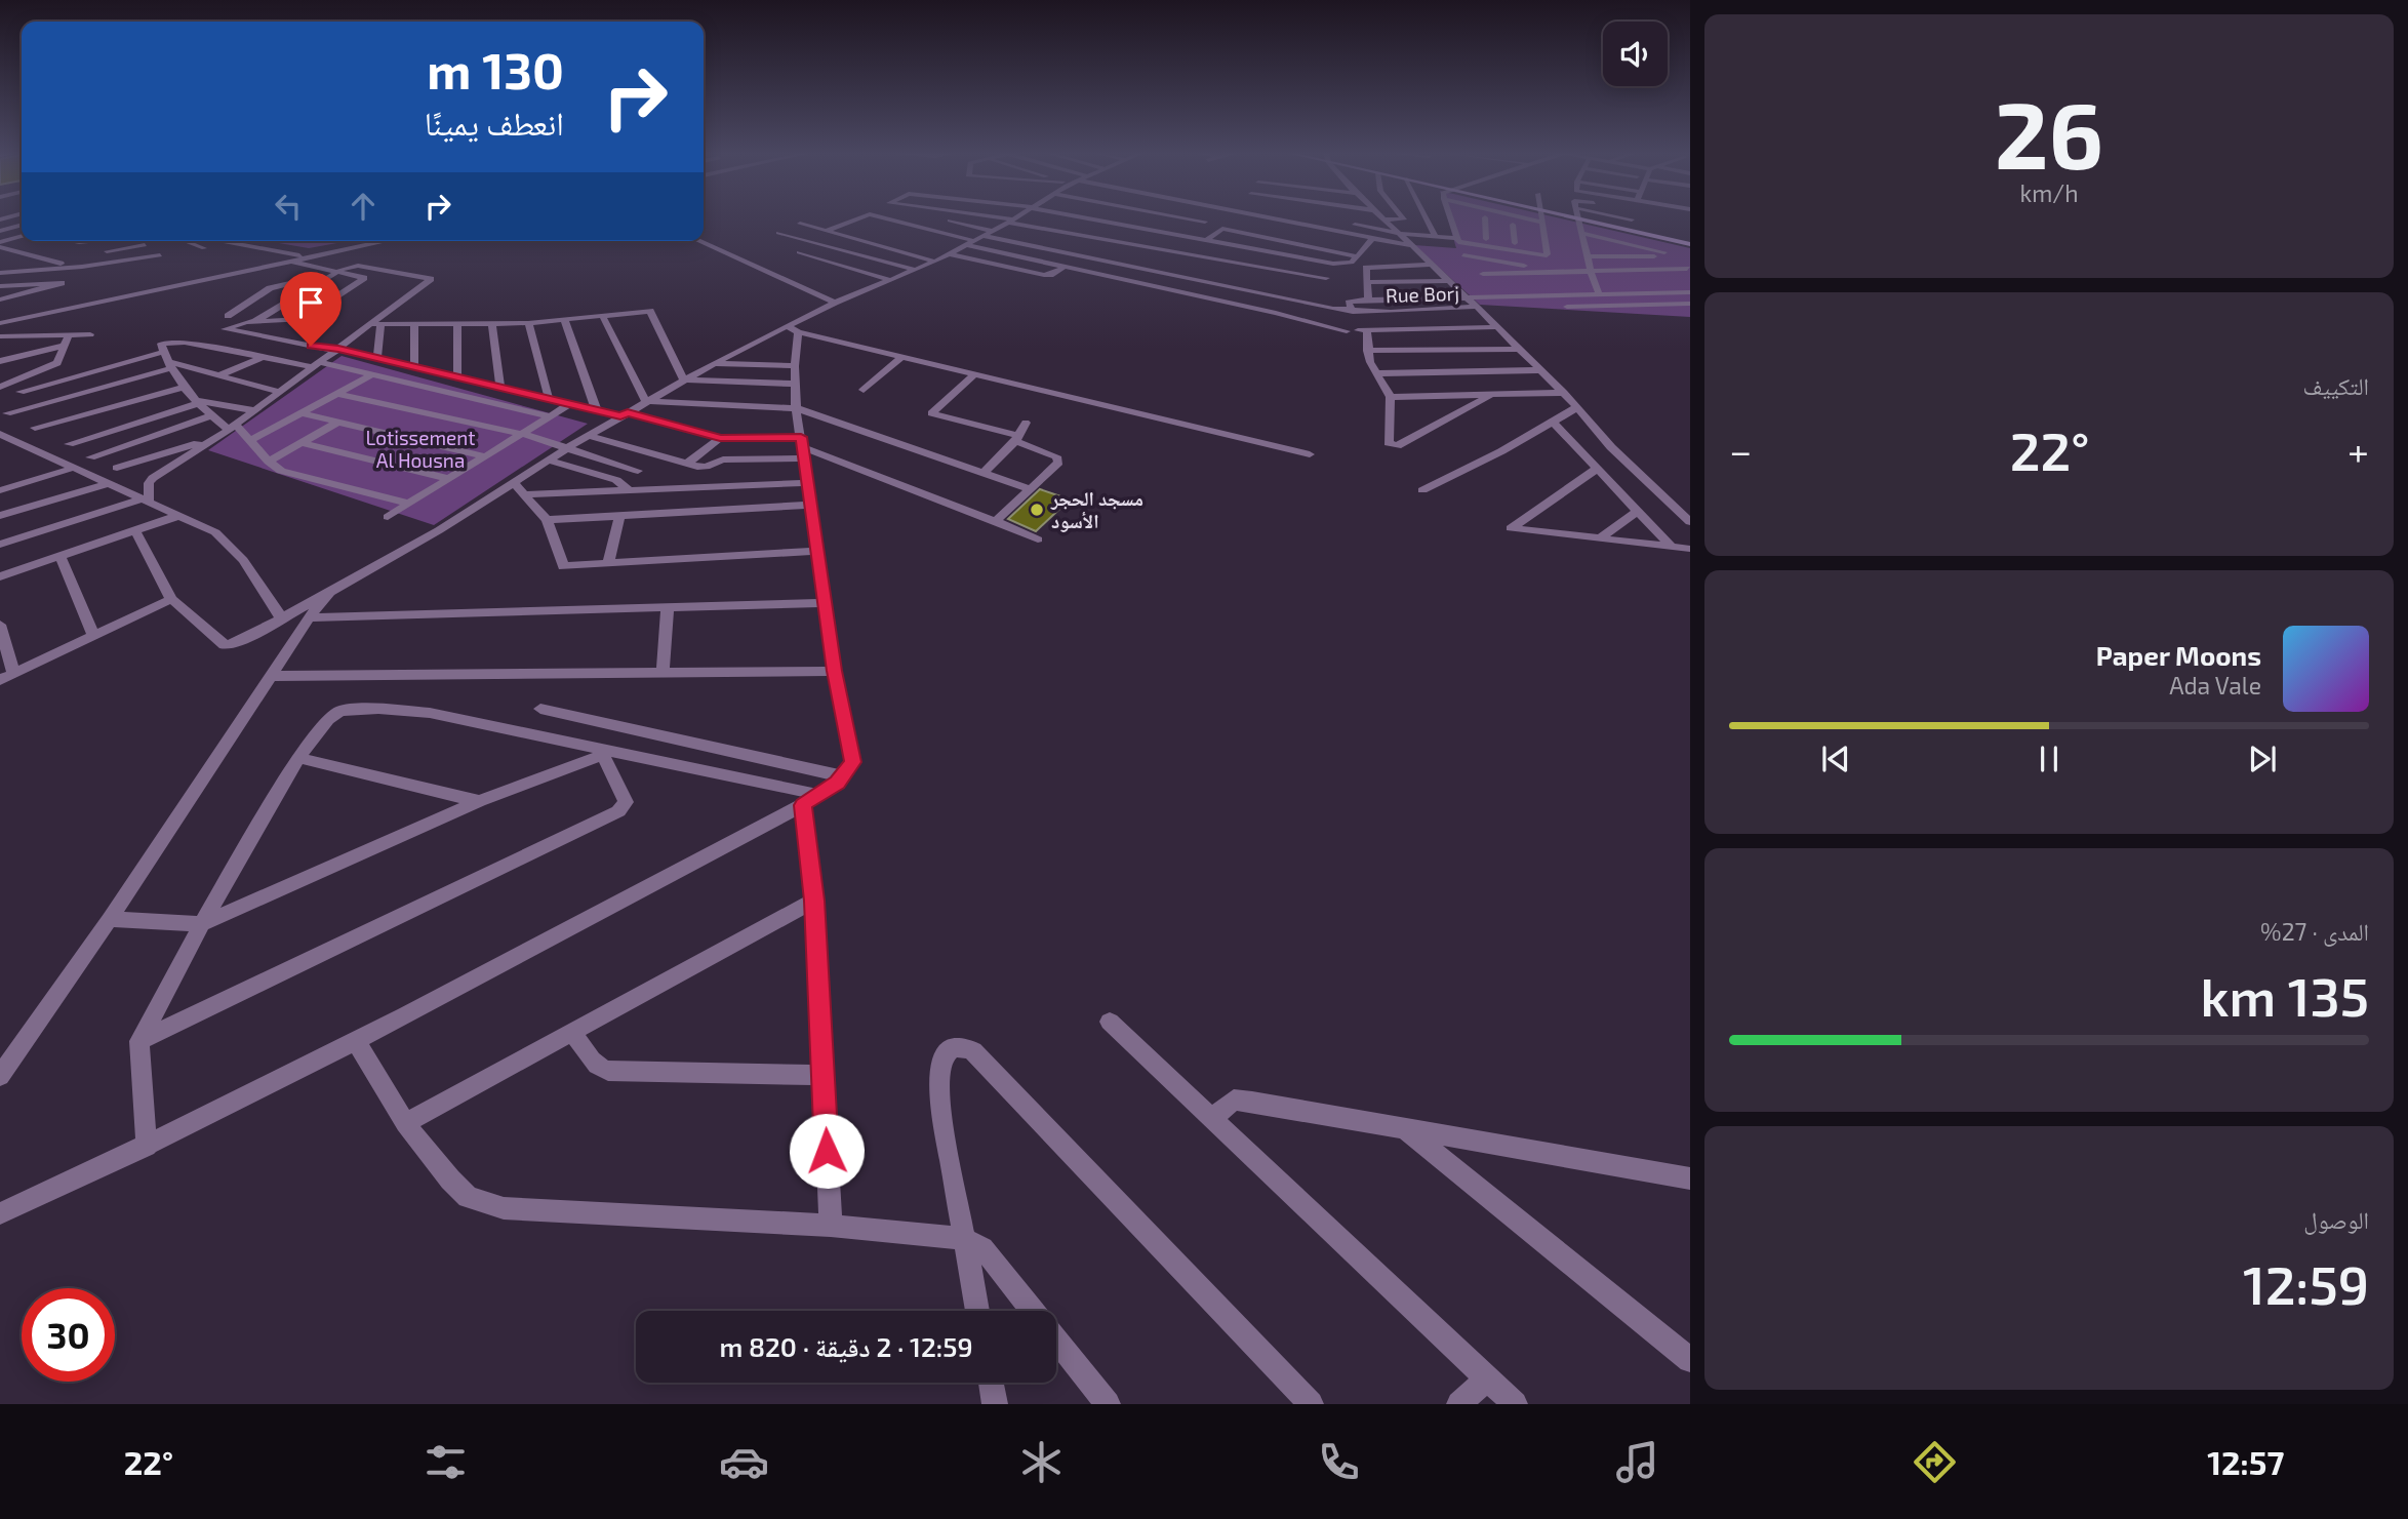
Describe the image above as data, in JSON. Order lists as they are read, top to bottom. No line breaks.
{"streets":{"street":["Rue Borj"]},"parks":["Lotissement Al Housna"],"places":["مسجد الحجر الأسود"],"page":{"tile":[["26","km/h"],"التكييف",["المدى · 27%","135 km"],["الوصول","12:59"]],"turn":["130 m","انعطف يمينًا"],"heat":["−","22°","+"],"song":["Paper Moons","Ada Vale"],"limit":"30","trip":"12:59 · 2 دقيقة · 820 m","tabs":["12:57","22°"]}}
